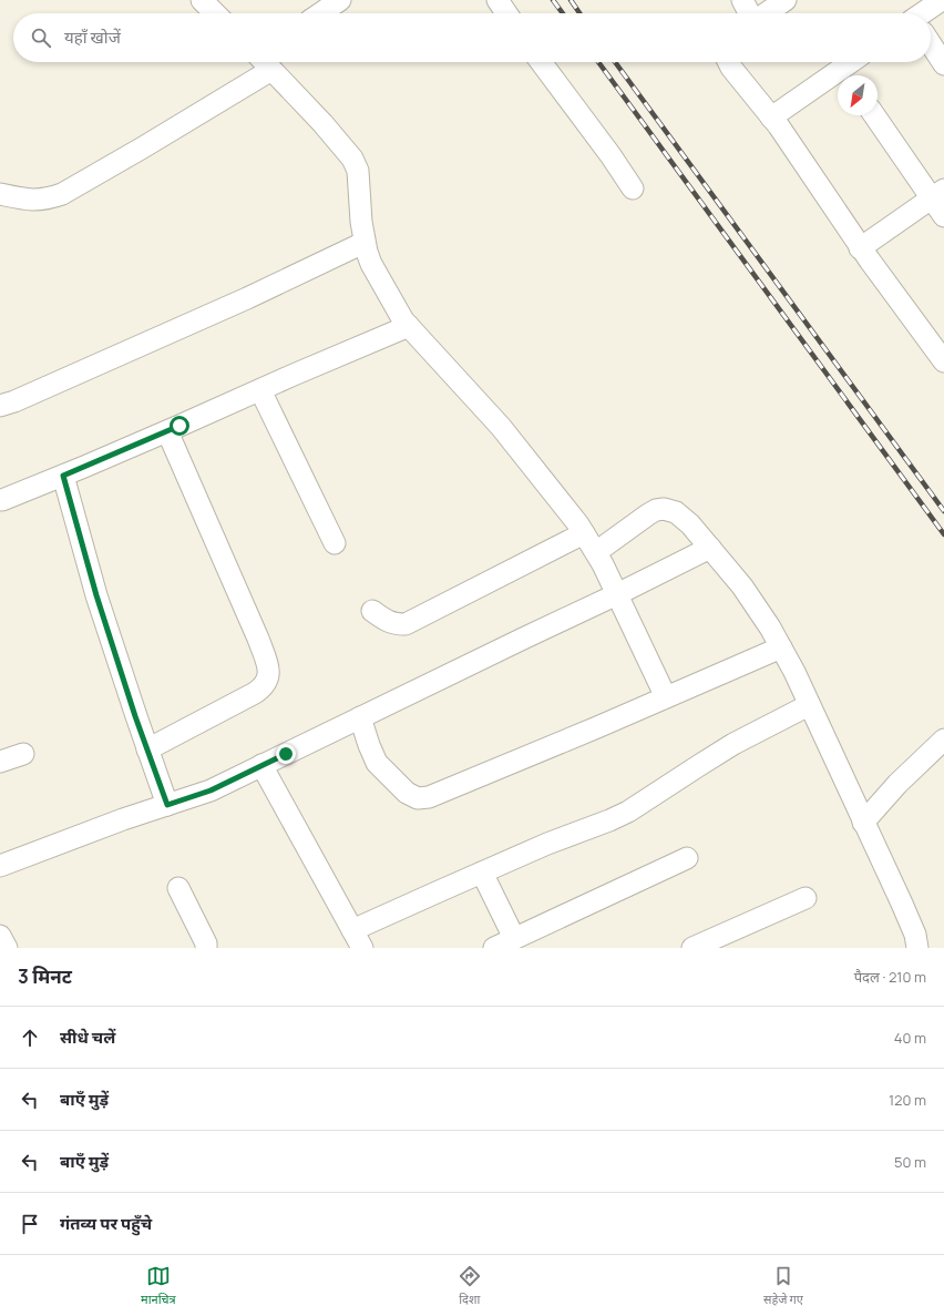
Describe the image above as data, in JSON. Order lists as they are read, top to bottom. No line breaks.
{"north":"bottom left","page":{"search":"यहाँ खोजें","heading":["3 मिनट","पैदल · 210 m"],"list":[["सीधे चलें","40 m"],["बाएँ मुड़ें","120 m"],["बाएँ मुड़ें","50 m"],"गंतव्य पर पहुँचे"],"nav":["मानचित्र","दिशा","सहेजे गए"]}}
